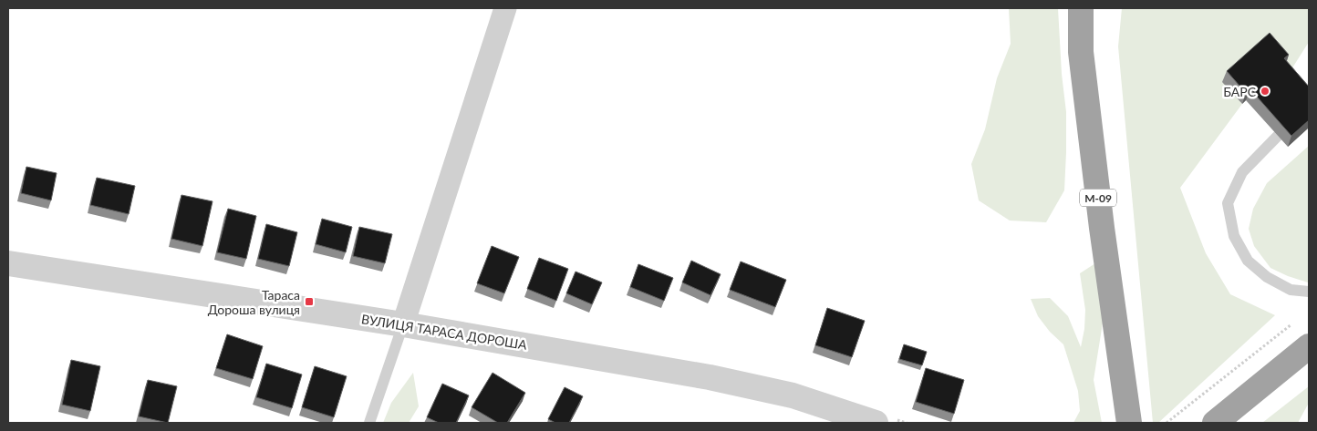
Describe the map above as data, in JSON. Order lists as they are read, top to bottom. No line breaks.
{"streets":{"highway":["М-09"],"street":["ВУЛИЦЯ ТАРАСА ДОРОША"]},"places":{"other":["БАРС"],"transit":["Тараса Дороша вулиця"]}}
